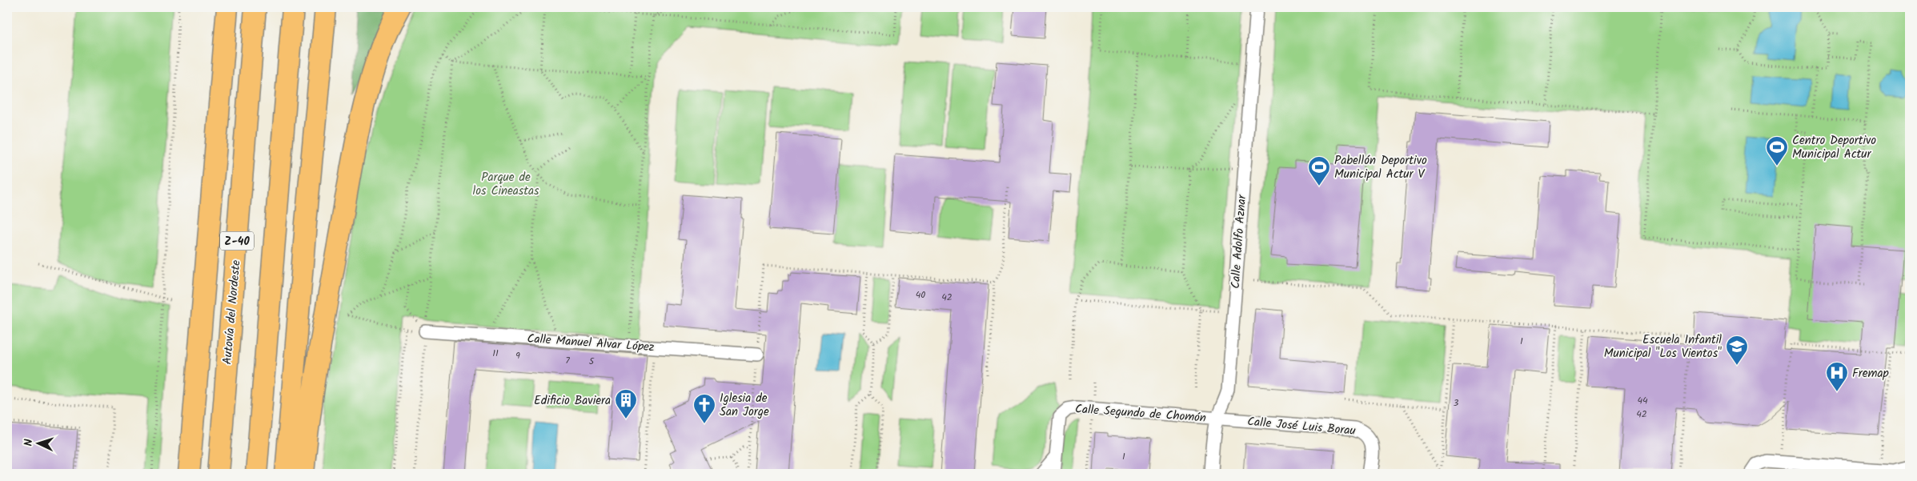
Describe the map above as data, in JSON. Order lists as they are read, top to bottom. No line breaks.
{"streets":{"highway":["Z-40","Autovía del Nordeste"],"street":["Calle Adolfo Aznar","Calle Manuel Alvar López","Calle Segundo de Chomón","Calle José Luis Borau"]},"crossings":[["Calle Adolfo Aznar","Calle Segundo de Chomón"],["Calle Adolfo Aznar","Calle José Luis Borau"],["Calle Segundo de Chomón","Calle José Luis Borau"]],"parks":["Parque de los Cineastas"],"places":{"sports":["Centro Deportivo Municipal Actur","Pabellón Deportivo Municipal Actur V"],"school or university":["Escuela Infantil Municipal \"Los Vientos\""],"hospital":["Fremap"],"building":["Edificio Baviera"],"church":["Iglesia de San Jorge"]},"house_numbers":["40","42","1","11","9","7","5","44","3","42","1"],"north":"left"}
